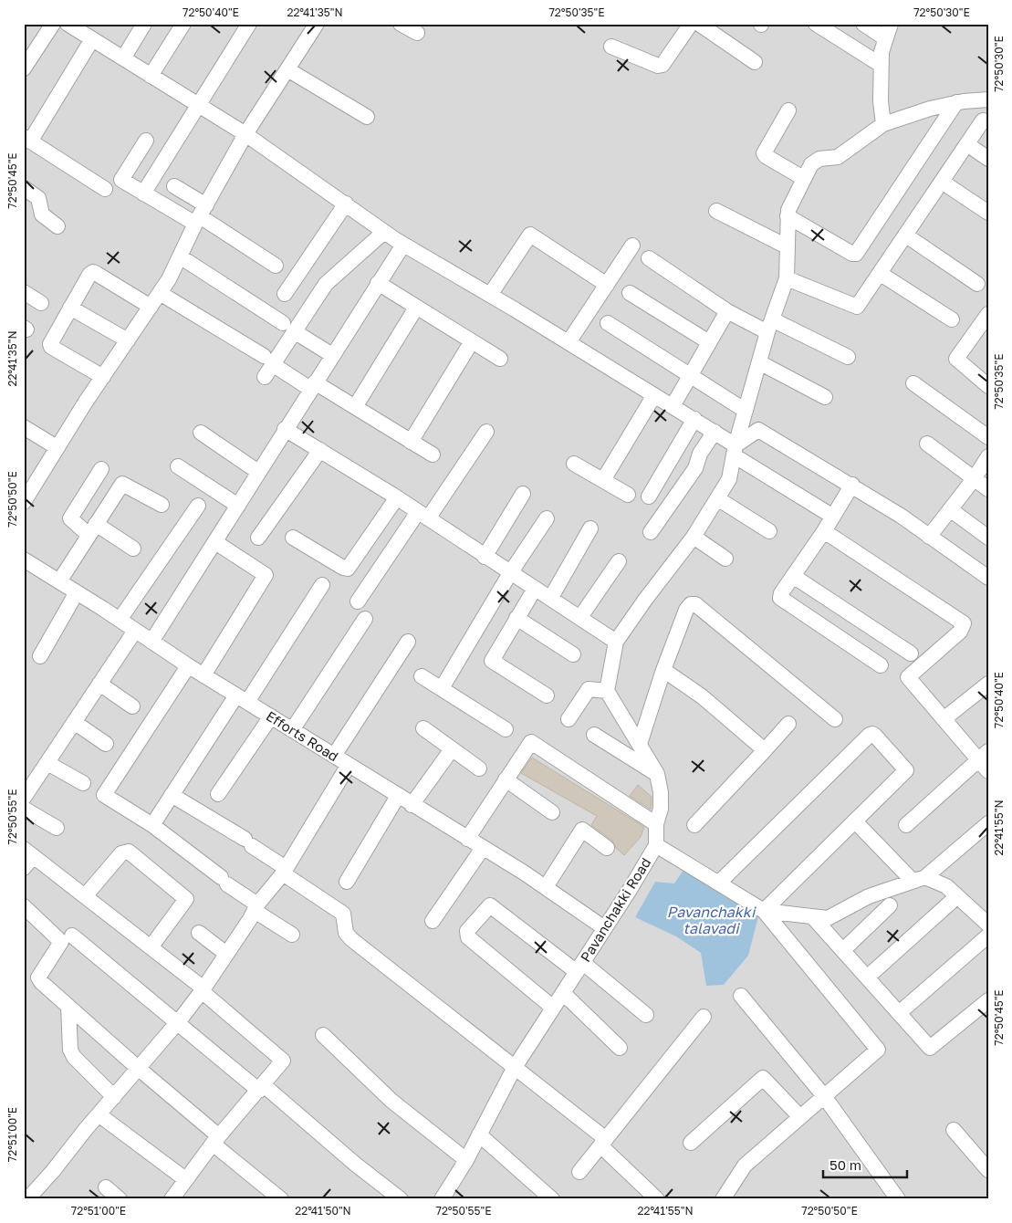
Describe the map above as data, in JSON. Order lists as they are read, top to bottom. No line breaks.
{"streets":{"street":["Efforts Road","Pavanchakki Road"]},"crossings":[["Efforts Road","Pavanchakki Road"]],"water":["Pavanchakki talavadi"],"scale_bar":"50 m","coordinates":["72°50'40\"E","22°41'35\"N","72°50'35\"E","72°50'30\"E","72°50'45\"E","72°50'50\"E","72°50'55\"E","22°41'55\"N","72°51'00\"E","22°41'50\"N"]}
